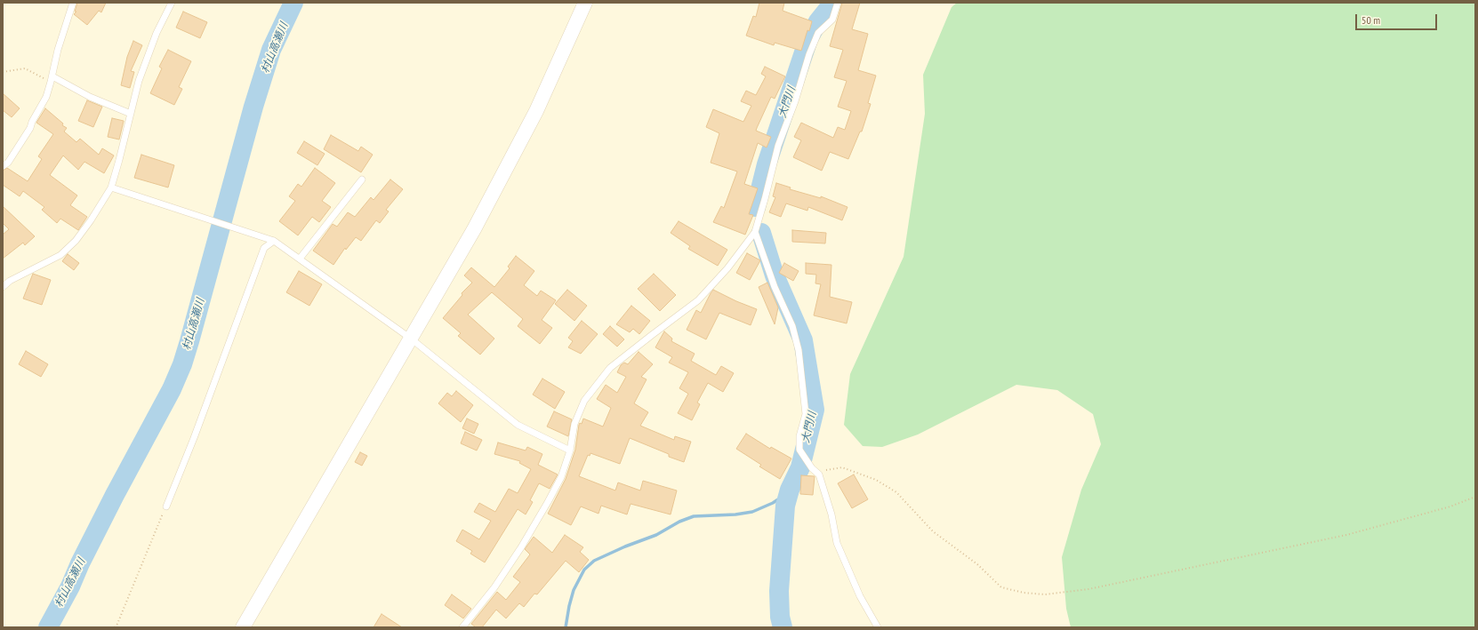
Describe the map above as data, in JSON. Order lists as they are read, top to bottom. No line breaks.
{"water":["村山高瀬川","大門川"],"scale_bar":"50 m"}
